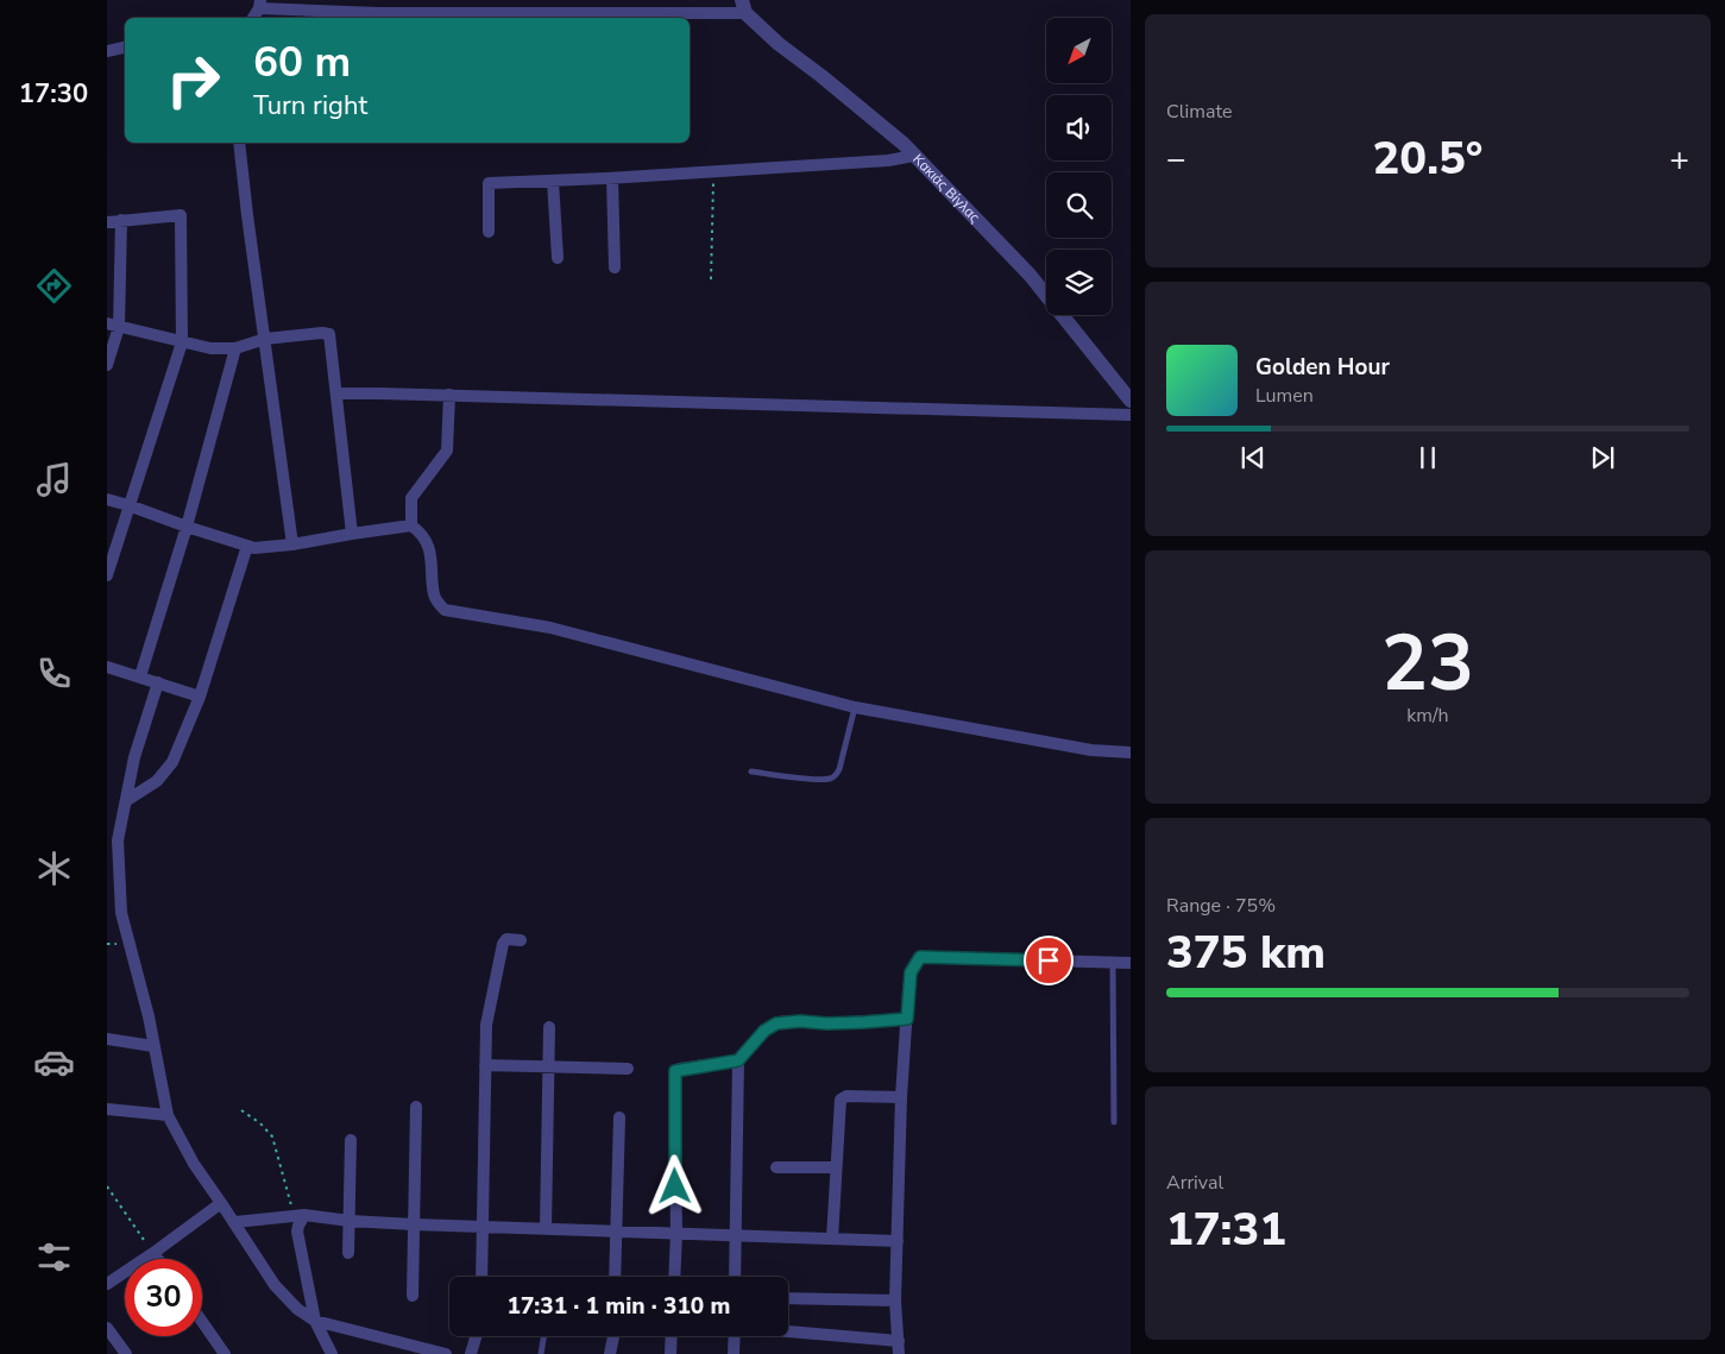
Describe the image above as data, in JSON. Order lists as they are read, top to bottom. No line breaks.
{"streets":{"street":["Κακιάς Βίγλας"]},"north":"bottom left","page":{"tabs":"17:30","tile":["Climate",["23","km/h"],["Range · 75%","375 km"],["Arrival","17:31"]],"turn":["60 m","Turn right"],"heat":["−","20.5°","+"],"song":["Golden Hour","Lumen"],"limit":"30","trip":"17:31 · 1 min · 310 m"}}
